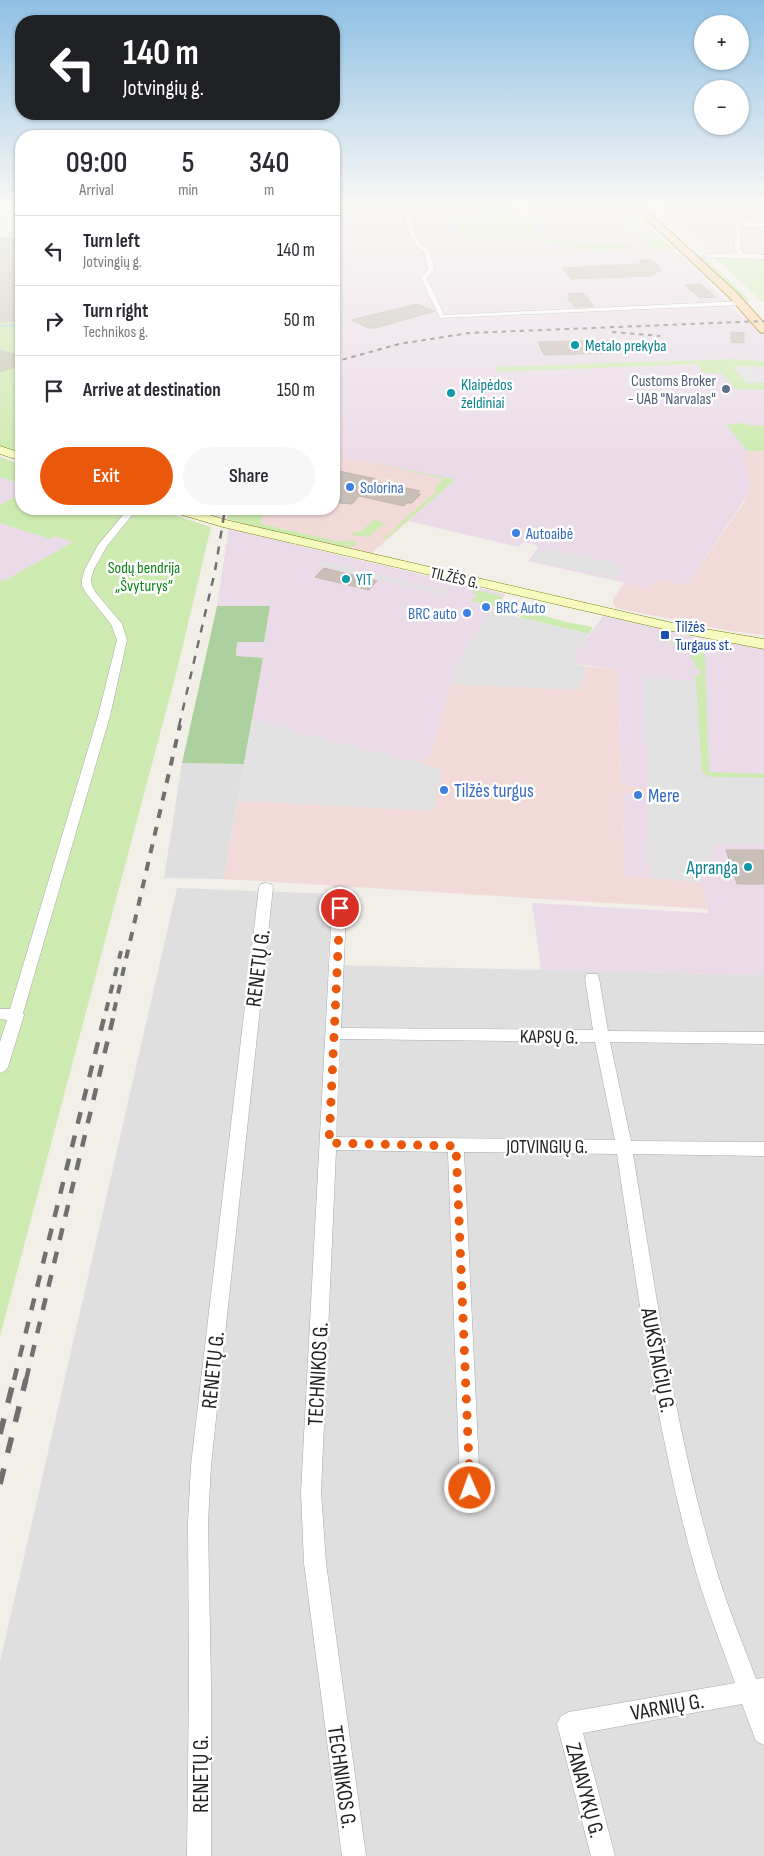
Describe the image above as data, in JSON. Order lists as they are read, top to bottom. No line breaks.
{"streets":{"main road":["TILŽĖS G."],"street":["RENETŲ G.","KAPSŲ G.","JOTVINGIŲ G.","AUKŠTAIČIŲ G.","TECHNIKOS G.","VARNIŲ G.","ZANAVYKŲ G."]},"crossings":[["KAPSŲ G.","AUKŠTAIČIŲ G."],["KAPSŲ G.","TECHNIKOS G."],["JOTVINGIŲ G.","AUKŠTAIČIŲ G."],["JOTVINGIŲ G.","TECHNIKOS G."],["AUKŠTAIČIŲ G.","VARNIŲ G."],["VARNIŲ G.","ZANAVYKŲ G."]],"parks":["Sodų bendrija „Švyturys“"],"places":{"other":["Metalo prekyba","Customs Broker - UAB \"Narvalas\"","Klaipėdos želdiniai","Solorina","Autoaibė","YIT","BRC Auto","BRC auto","Tilžės turgus","Mere","Apranga"],"transit":["Tilžės Turgaus st."]},"page":{"map_buttons":["+","−"],"turn":["140 m","Jotvingių g."],"eta":["09:00","Arrival","5","min","340","m"],"list":[{"name":"Turn left","note":"Jotvingių g.","value":"140 m"},{"name":"Turn right","note":"Technikos g.","value":"50 m"},{"name":"Arrive at destination","value":"150 m"}],"buttons":["Exit","Share"]}}
